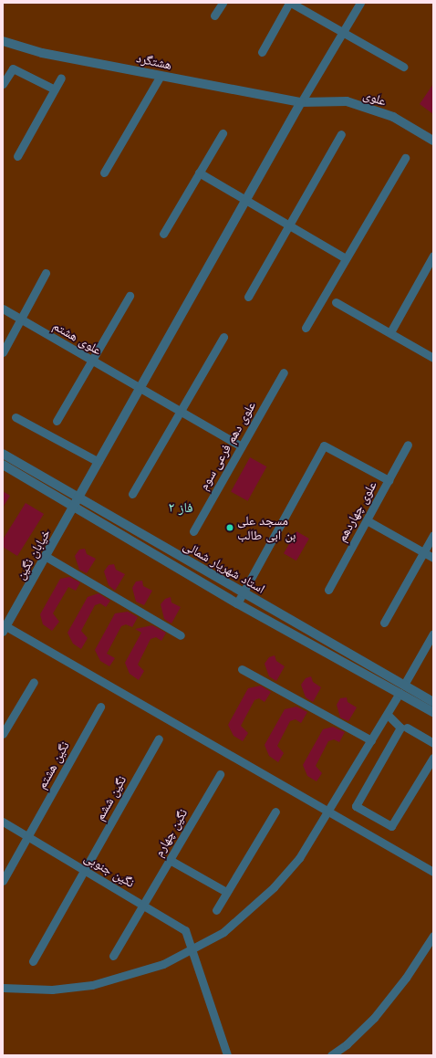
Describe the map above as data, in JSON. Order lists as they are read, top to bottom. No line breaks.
{"streets":{"street":["هشتگرد","علوی","علوی هشتم","علوی دهم فرعی سوم","علوی چهاردهم","خیابان نگین","استاد شهریار شمالی","نگین هشتم","نگین ششم","نگین چهارم","نگین جنوبی"]},"crossings":[["هشتگرد","علوی"],["هشتگرد","خیابان نگین"],["علوی","خیابان نگین"],["علوی هشتم","علوی دهم فرعی سوم"],["علوی هشتم","خیابان نگین"],["خیابان نگین","استاد شهریار شمالی"],["نگین هشتم","نگین جنوبی"],["نگین ششم","نگین جنوبی"],["نگین چهارم","نگین جنوبی"]],"districts":["فاز ۲"],"places":["مسجد علی بن ابی طالب"]}
